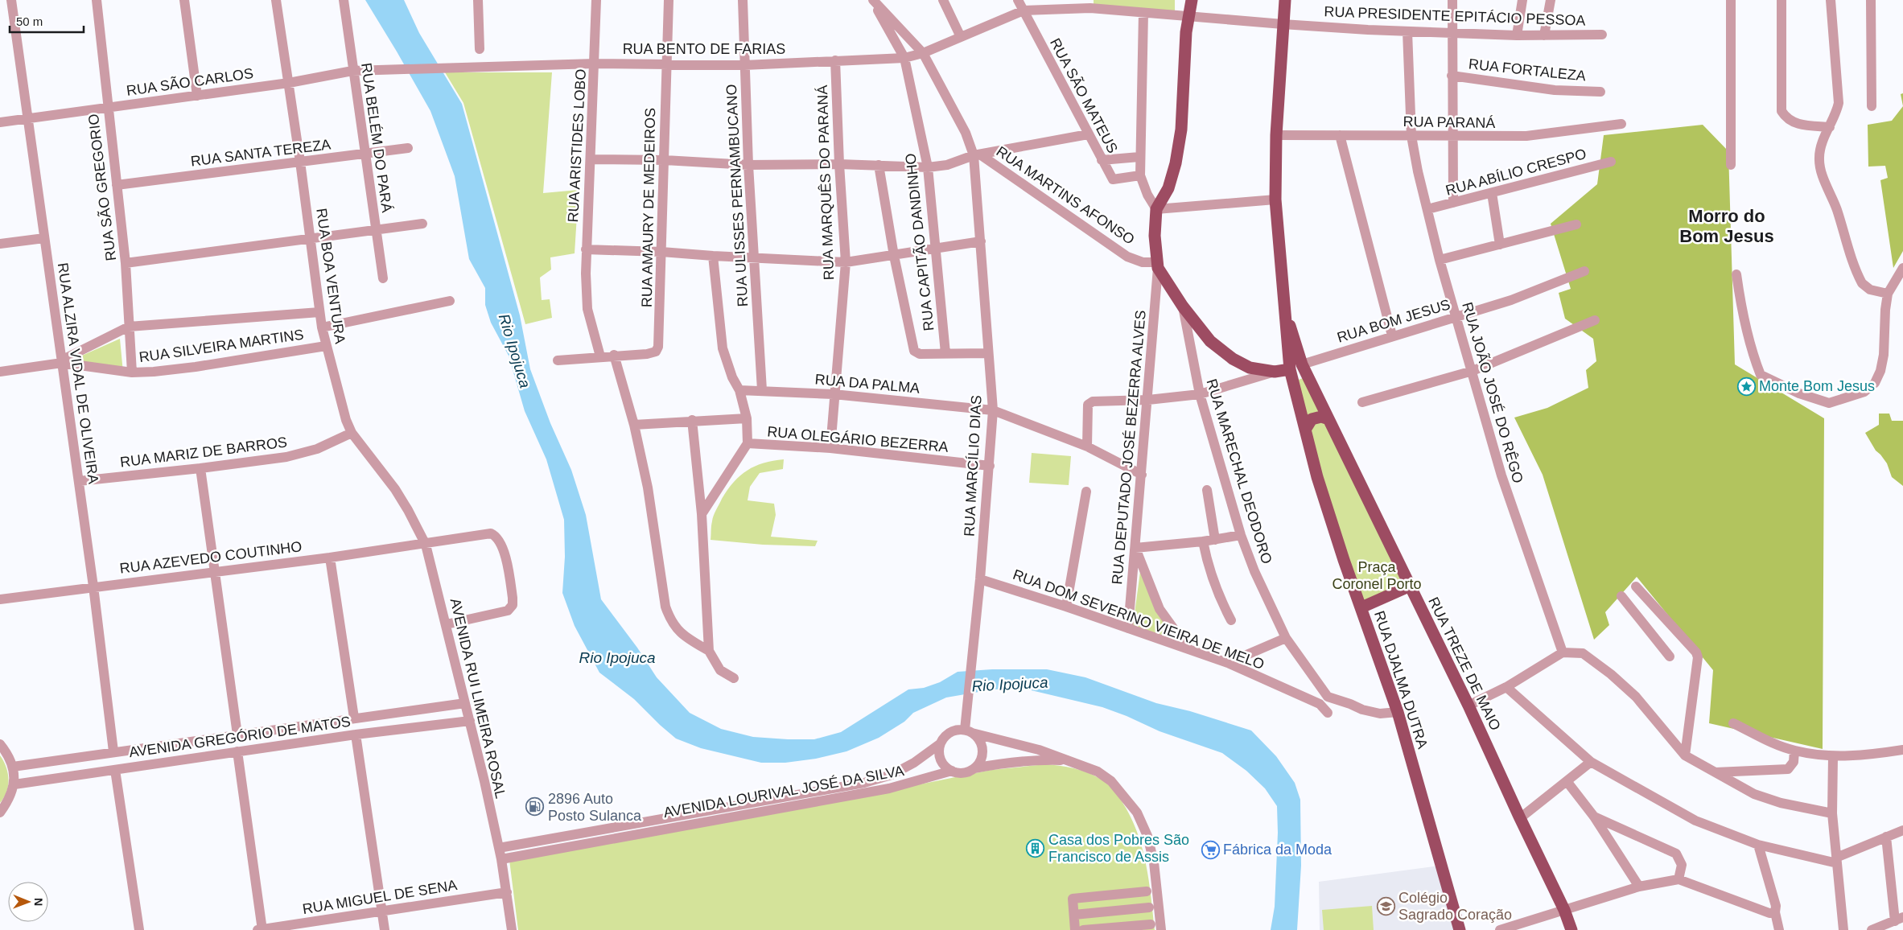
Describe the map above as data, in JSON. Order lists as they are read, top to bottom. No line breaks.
{"streets":{"main road":["RUA TREZE DE MAIO","RUA DJALMA DUTRA"],"street":["RUA PRESIDENTE EPITÁCIO PESSOA","RUA BENTO DE FARIAS","RUA FORTALEZA","RUA SÃO CARLOS","RUA SÃO MATEUS","RUA PARANÁ","RUA BELÉM DO PARÁ","RUA ARISTIDES LOBO","RUA SANTA TEREZA","RUA ABÍLIO CRESPO","RUA MARQUÊS DO PARANÁ","RUA SÃO GREGORIO","RUA ULISSES PERNAMBUCANO","RUA MARTINS AFONSO","RUA AMAURY DE MEDEIROS","RUA CAPITÃO DANDINHO","RUA BOA VENTURA","RUA BOM JESUS","RUA SILVEIRA MARTINS","RUA ALZIRA VIDAL DE OLIVEIRA","RUA DA PALMA","RUA JOÃO JOSÉ DO RÊGO","RUA OLEGÁRIO BEZERRA","RUA DEPUTADO JOSÉ BEZERRA ALVES","RUA MARIZ DE BARROS","RUA MARCÍLIO DIAS","RUA MARECHAL DEODORO","RUA AZEVEDO COUTINHO","RUA DOM SEVERINO VIEIRA DE MELO","AVENIDA RUI LIMEIRA ROSAL","AVENIDA GREGÓRIO DE MATOS","AVENIDA LOURIVAL JOSÉ DA SILVA","RUA MIGUEL DE SENA"]},"crossings":[["RUA PRESIDENTE EPITÁCIO PESSOA","RUA BENTO DE FARIAS"],["RUA PRESIDENTE EPITÁCIO PESSOA","RUA SÃO MATEUS"],["RUA PRESIDENTE EPITÁCIO PESSOA","RUA JOÃO JOSÉ DO RÊGO"],["RUA BENTO DE FARIAS","RUA SÃO CARLOS"],["RUA BENTO DE FARIAS","RUA SÃO MATEUS"],["RUA BENTO DE FARIAS","RUA ARISTIDES LOBO"],["RUA BENTO DE FARIAS","RUA MARQUÊS DO PARANÁ"],["RUA BENTO DE FARIAS","RUA ULISSES PERNAMBUCANO"],["RUA BENTO DE FARIAS","RUA MARTINS AFONSO"],["RUA BENTO DE FARIAS","RUA AMAURY DE MEDEIROS"],["RUA BENTO DE FARIAS","RUA CAPITÃO DANDINHO"],["RUA SÃO CARLOS","RUA BELÉM DO PARÁ"],["RUA SÃO CARLOS","RUA SÃO GREGORIO"],["RUA SÃO CARLOS","RUA BOA VENTURA"],["RUA SÃO CARLOS","RUA ALZIRA VIDAL DE OLIVEIRA"],["RUA PARANÁ","RUA JOÃO JOSÉ DO RÊGO"],["RUA BELÉM DO PARÁ","RUA SANTA TEREZA"],["RUA SANTA TEREZA","RUA SÃO GREGORIO"],["RUA SANTA TEREZA","RUA BOA VENTURA"],["RUA ABÍLIO CRESPO","RUA JOÃO JOSÉ DO RÊGO"],["RUA MARQUÊS DO PARANÁ","RUA DA PALMA"],["RUA MARQUÊS DO PARANÁ","RUA OLEGÁRIO BEZERRA"],["RUA SÃO GREGORIO","RUA SILVEIRA MARTINS"],["RUA ULISSES PERNAMBUCANO","RUA DA PALMA"],["RUA MARTINS AFONSO","RUA CAPITÃO DANDINHO"],["RUA MARTINS AFONSO","RUA DEPUTADO JOSÉ BEZERRA ALVES"],["RUA MARTINS AFONSO","RUA MARCÍLIO DIAS"],["RUA BOA VENTURA","RUA SILVEIRA MARTINS"],["RUA BOA VENTURA","RUA MARIZ DE BARROS"],["RUA BOA VENTURA","RUA AZEVEDO COUTINHO"],["RUA BOA VENTURA","AVENIDA RUI LIMEIRA ROSAL"],["RUA BOM JESUS","RUA JOÃO JOSÉ DO RÊGO"],["RUA BOM JESUS","RUA TREZE DE MAIO"],["RUA SILVEIRA MARTINS","RUA ALZIRA VIDAL DE OLIVEIRA"],["RUA ALZIRA VIDAL DE OLIVEIRA","RUA MARIZ DE BARROS"],["RUA ALZIRA VIDAL DE OLIVEIRA","RUA AZEVEDO COUTINHO"],["RUA ALZIRA VIDAL DE OLIVEIRA","AVENIDA GREGÓRIO DE MATOS"],["RUA DA PALMA","RUA DEPUTADO JOSÉ BEZERRA ALVES"],["RUA DA PALMA","RUA MARCÍLIO DIAS"],["RUA OLEGÁRIO BEZERRA","RUA MARCÍLIO DIAS"],["RUA DEPUTADO JOSÉ BEZERRA ALVES","RUA DOM SEVERINO VIEIRA DE MELO"],["RUA MARCÍLIO DIAS","RUA DOM SEVERINO VIEIRA DE MELO"],["RUA MARCÍLIO DIAS","AVENIDA LOURIVAL JOSÉ DA SILVA"],["RUA MARECHAL DEODORO","RUA DJALMA DUTRA"],["RUA AZEVEDO COUTINHO","AVENIDA RUI LIMEIRA ROSAL"],["RUA TREZE DE MAIO","RUA DJALMA DUTRA"],["AVENIDA RUI LIMEIRA ROSAL","AVENIDA GREGÓRIO DE MATOS"],["AVENIDA RUI LIMEIRA ROSAL","AVENIDA LOURIVAL JOSÉ DA SILVA"],["AVENIDA RUI LIMEIRA ROSAL","RUA MIGUEL DE SENA"]],"districts":["Morro do Bom Jesus"],"water":["Rio Ipojuca"],"parks":["Praça Coronel Porto"],"places":{"place":["Monte Bom Jesus"],"fuel station":["2896 Auto Posto Sulanca"],"building":["Casa dos Pobres São Francisco de Assis"],"supermarket":["Fábrica da Moda"],"school or university":["Colégio Sagrado Coração"]},"scale_bar":"50 m","north":"right"}
